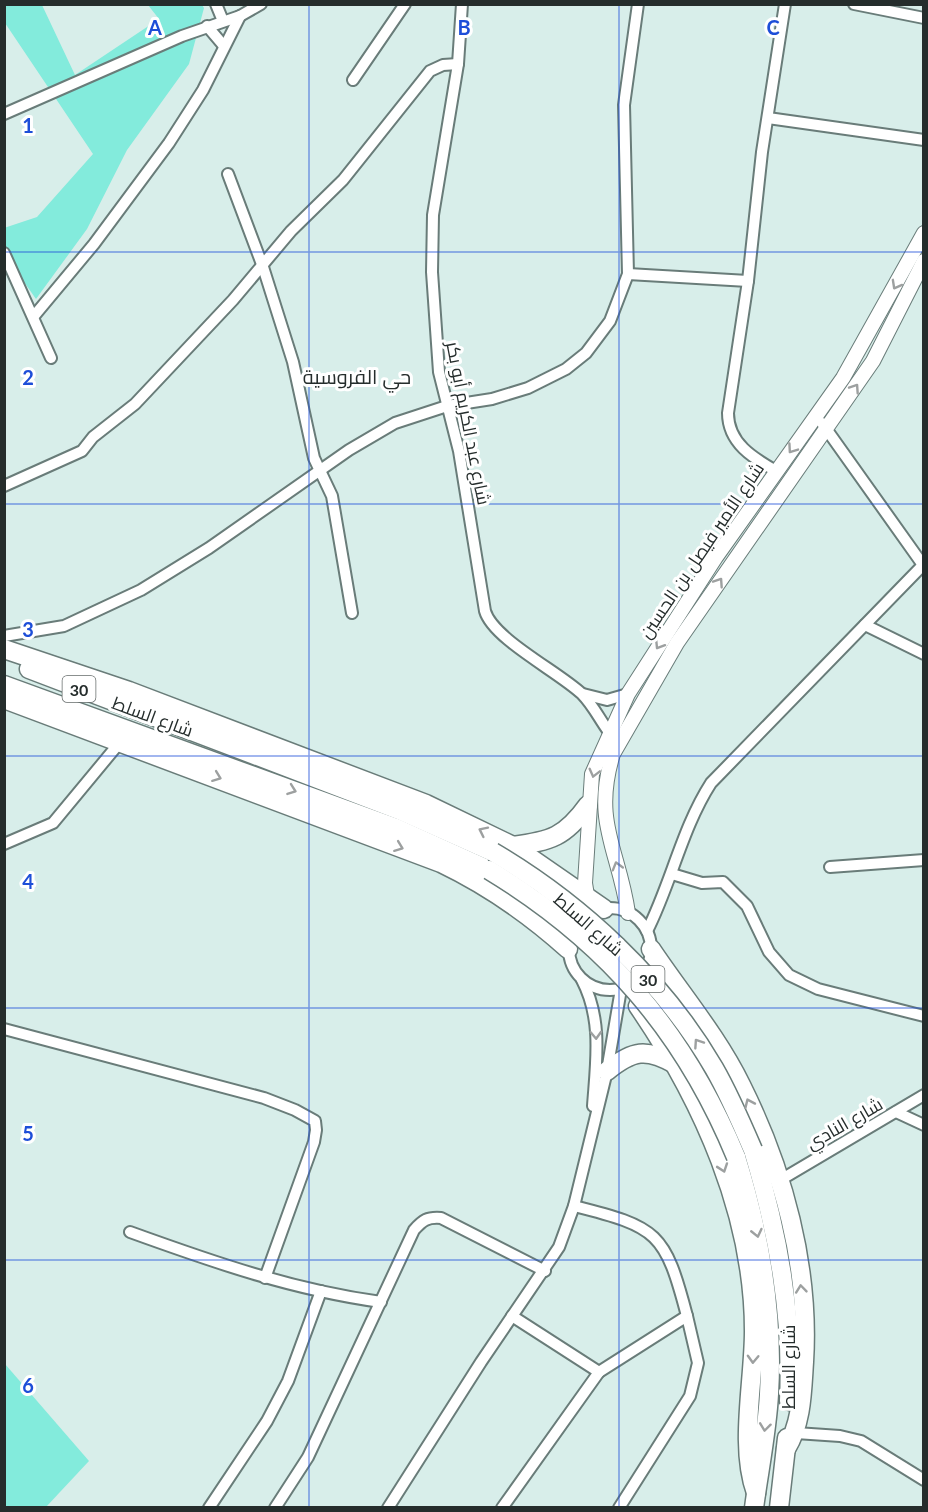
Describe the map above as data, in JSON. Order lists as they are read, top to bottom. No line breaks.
{"streets":{"main road":["30","شارع السلط"],"street":["شارع عبد الكريم أبو بكر","شارع الأمير فيصل بن الحسين","شارع النادي"]},"crossings":[["شارع عبد الكريم أبو بكر","شارع الأمير فيصل بن الحسين"]],"districts":["حي الفروسية"],"grid":{"columns":["A","B","C"],"rows":["1","2","3","4","5","6"]}}
